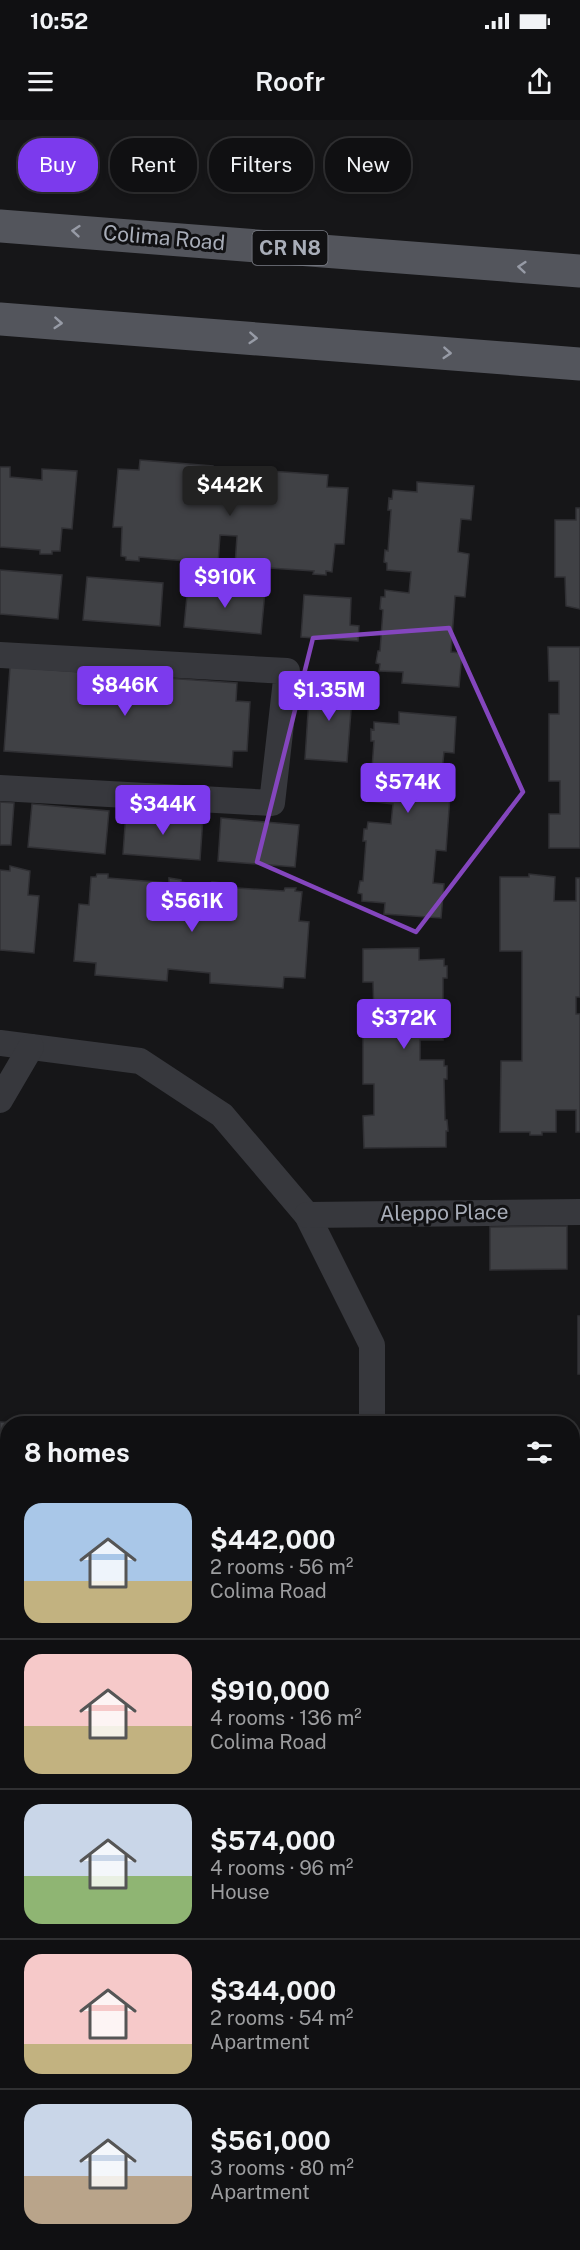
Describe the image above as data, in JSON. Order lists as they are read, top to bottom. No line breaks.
{"streets":{"main road":["Colima Road","CR N8"],"lane":["Aleppo Place"]},"page":{"status":"10:52","header":"Roofr","chip":["Buy","Rent","Filters","New"],"price":["$442K","$910K","$846K","$1.35M","$574K","$344K","$561K","$372K"],"heading":"8 homes","list":[{"name":"$442,000","note":"2 rooms · 56 m² · Colima Road"},{"name":"$910,000","note":"4 rooms · 136 m² · Colima Road"},{"name":"$574,000","note":"4 rooms · 96 m² · House"},{"name":"$344,000","note":"2 rooms · 54 m² · Apartment"},{"name":"$561,000","note":"3 rooms · 80 m² · Apartment"}]}}
